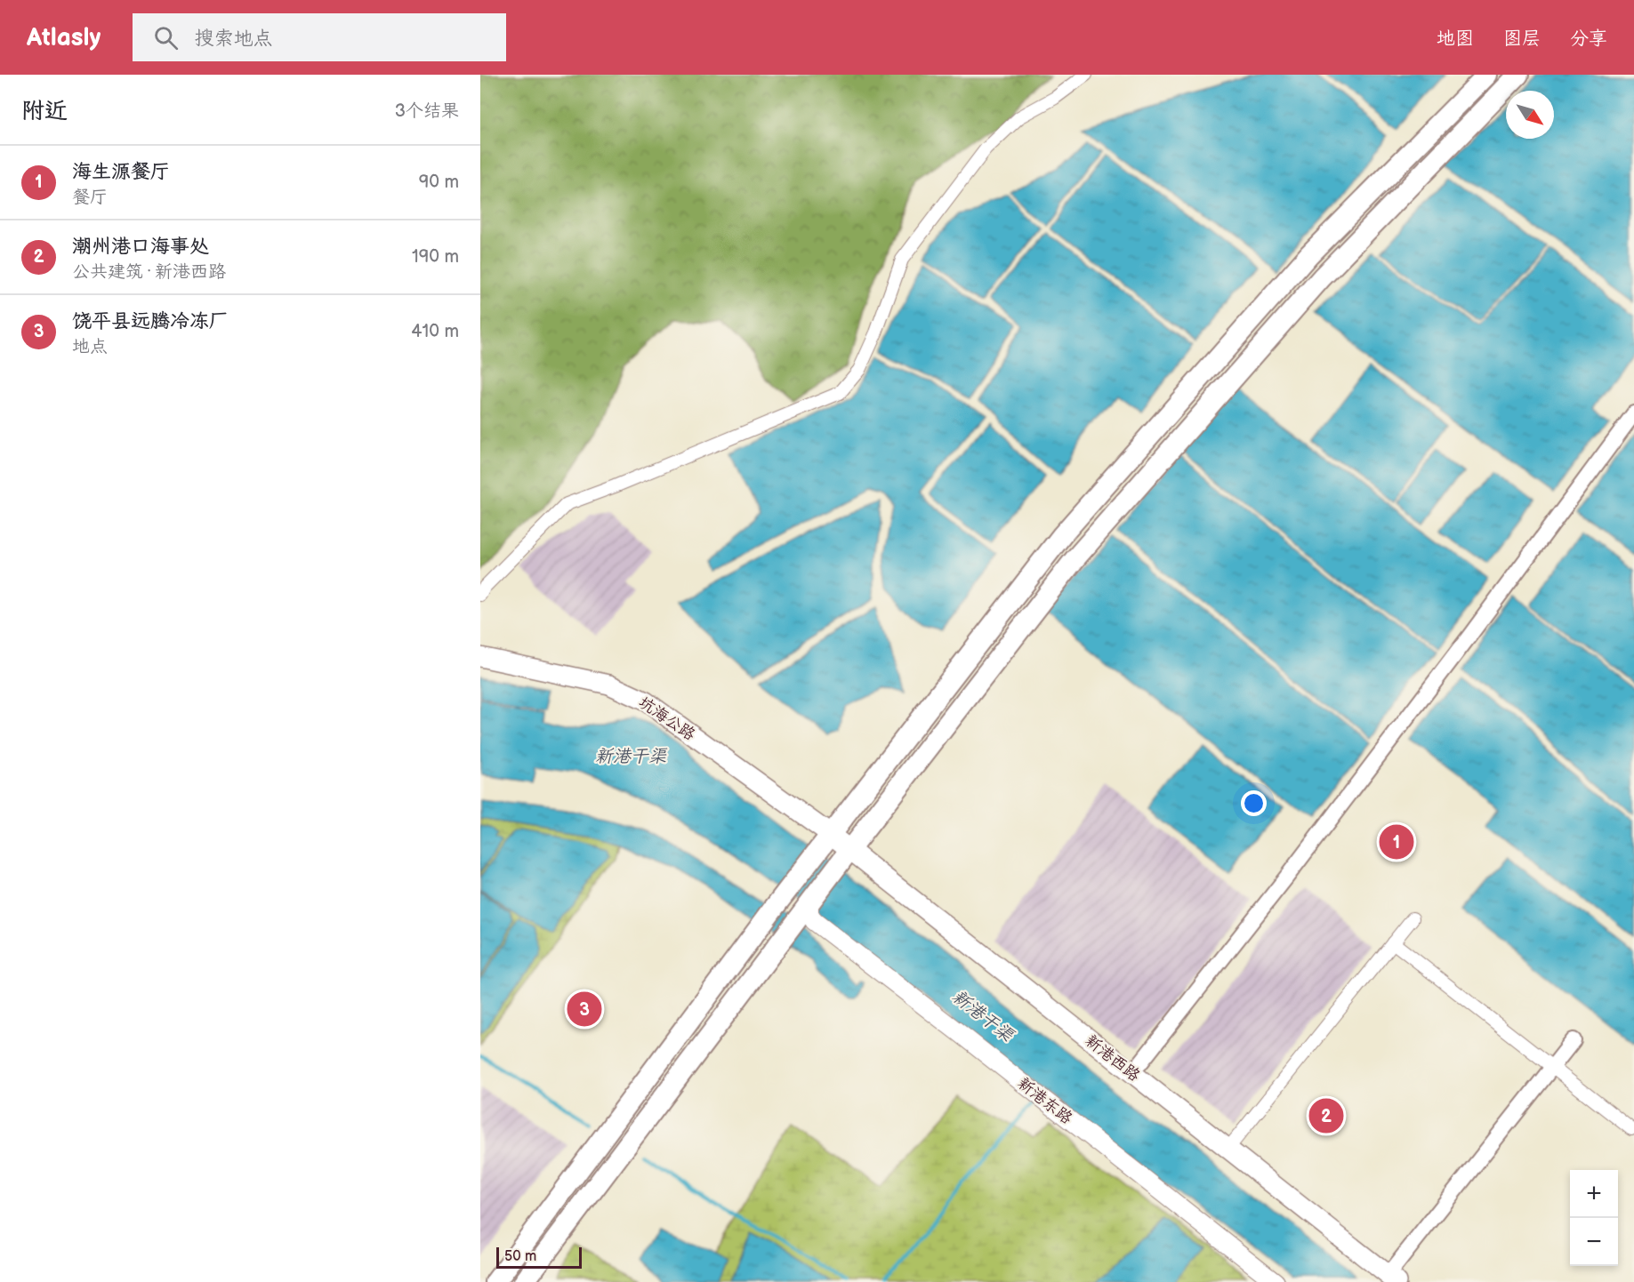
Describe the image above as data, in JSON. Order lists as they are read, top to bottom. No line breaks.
{"streets":{"main road":["坑海公路","新港西路","新港东路"]},"crossings":[["坑海公路","新港西路"]],"water":["新港干渠"],"scale_bar":"50 m","north":"bottom right","page":{"header":"Atlasly","search":"搜索地点","nav":["地图","图层","分享"],"heading":["附近","3个结果"],"list":[{"mark":"1","name":"海生源餐厅","note":"餐厅","value":"90 m"},{"mark":"2","name":"潮州港口海事处","note":"公共建筑 · 新港西路","value":"190 m"},{"mark":"3","name":"饶平县远腾冷冻厂","note":"地点","value":"410 m"}],"pins":["1","3","2"],"map_buttons":["+","−"],"scale":"50 m"}}
